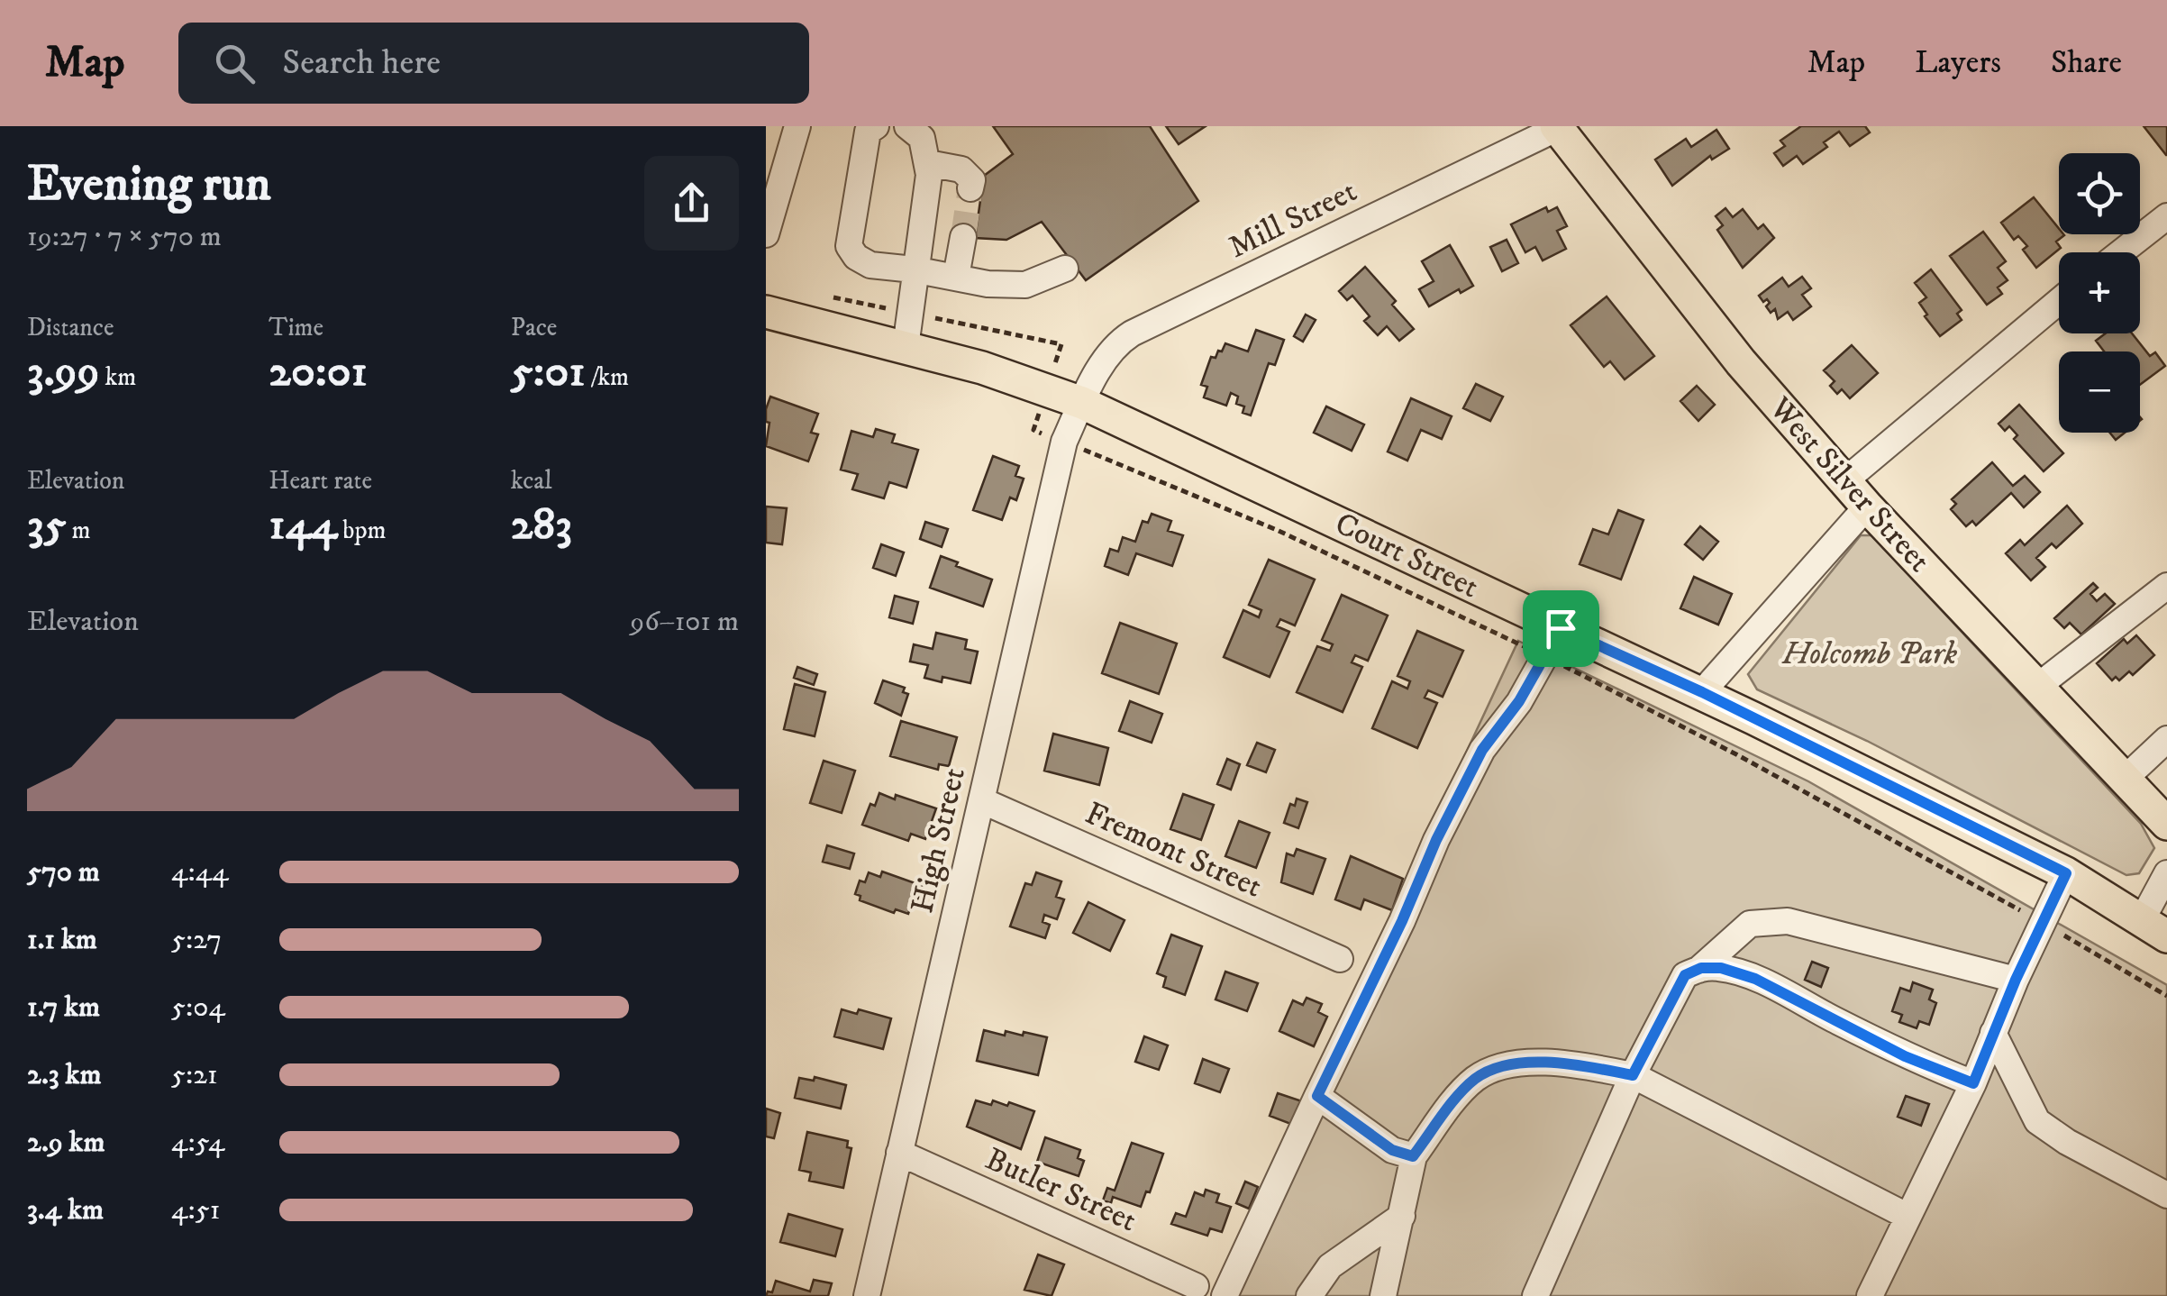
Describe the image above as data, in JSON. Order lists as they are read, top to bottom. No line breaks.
{"streets":{"main road":["West Silver Street","Court Street"],"street":["Mill Street","High Street","Fremont Street","Butler Street"]},"crossings":[["Mill Street","West Silver Street"],["Mill Street","Court Street"],["Mill Street","High Street"],["Court Street","High Street"],["High Street","Fremont Street"],["High Street","Butler Street"]],"parks":["Holcomb Park"],"page":{"header":"Map","search":"Search here","nav":["Map","Layers","Share"],"heading":["Evening run","19:27 · 7 × 570 m"],"map_buttons":["+","−"],"stats":[["Distance","3.99 km"],["Time","20:01"],["Pace","5:01 /km"],["Elevation","35 m"],["Heart rate","144 bpm"],["kcal","283"]],"chart":["Elevation","96–101 m"],"list":[{"name":"570 m","note":"4:44"},{"name":"1.1 km","note":"5:27"},{"name":"1.7 km","note":"5:04"},{"name":"2.3 km","note":"5:21"},{"name":"2.9 km","note":"4:54"},{"name":"3.4 km","note":"4:51"}]}}
